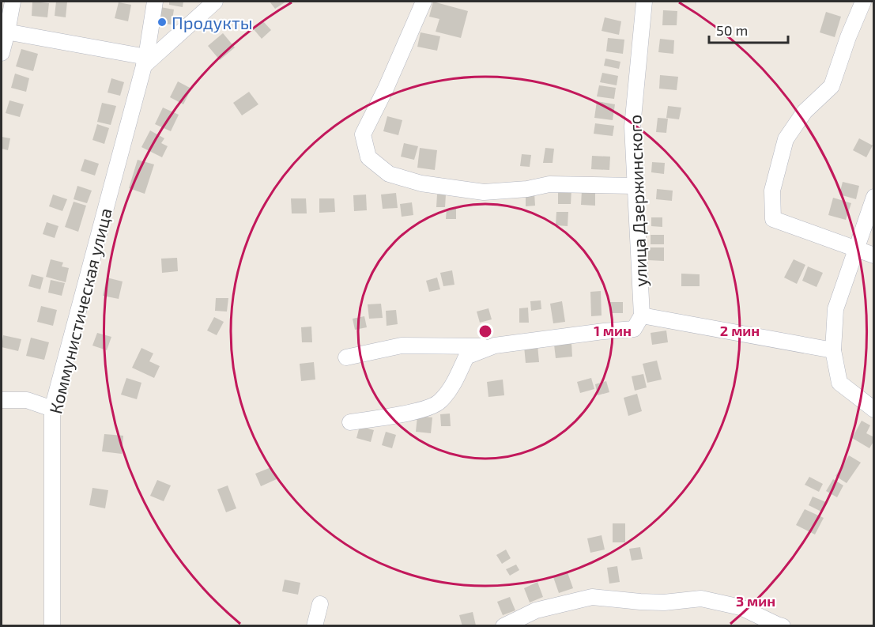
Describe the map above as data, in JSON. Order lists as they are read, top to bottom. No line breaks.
{"streets":{"street":["улица Дзержинского","Коммунистическая улица"]},"places":["Продукты"],"scale_bar":"50 m","rings":["1 мин","2 мин","3 мин"]}
